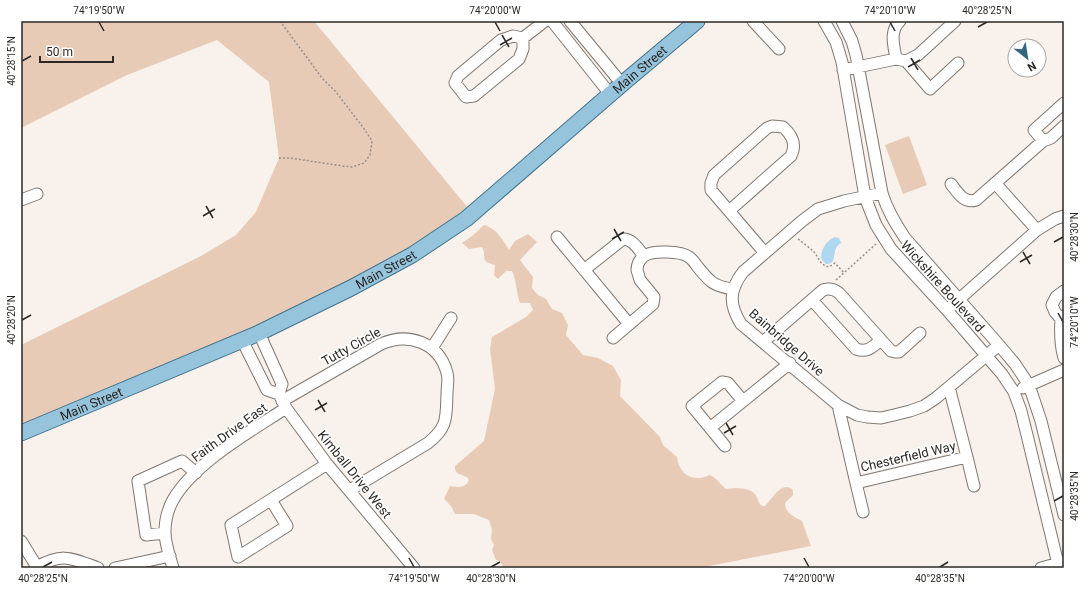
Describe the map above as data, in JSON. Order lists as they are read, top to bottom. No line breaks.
{"streets":{"main road":["Main Street"],"street":["Wickshire Boulevard","Bainbridge Drive","Tutty Circle","Faith Drive East","Chesterfield Way","Kimball Drive West"]},"crossings":[["Main Street","Kimball Drive West"],["Wickshire Boulevard","Bainbridge Drive"],["Bainbridge Drive","Chesterfield Way"],["Tutty Circle","Faith Drive East"],["Tutty Circle","Kimball Drive West"],["Faith Drive East","Kimball Drive West"]],"scale_bar":"50 m","north":"bottom right","coordinates":["74°19'50\"W","74°20'00\"W","74°20'10\"W","40°28'25\"N","40°28'15\"N","40°28'30\"N","40°28'20\"N","40°28'35\"N"]}
